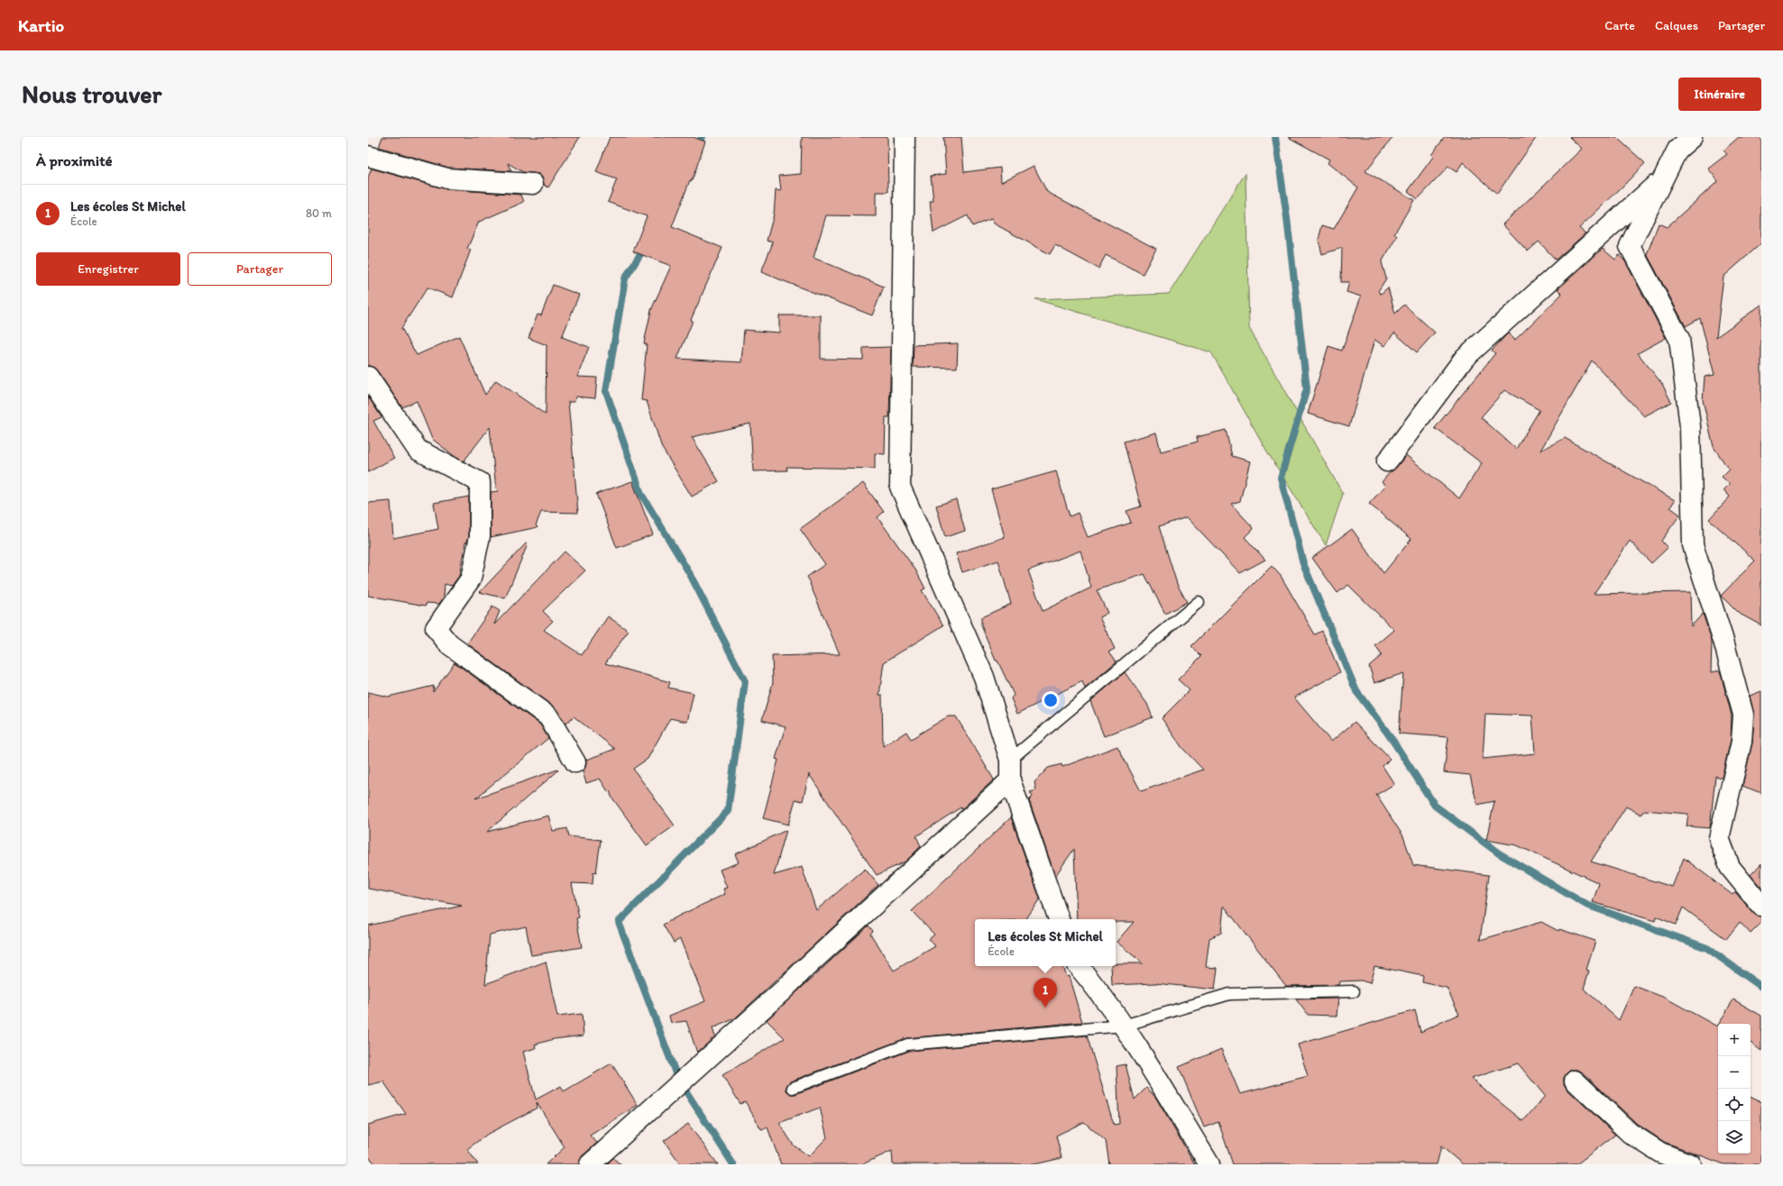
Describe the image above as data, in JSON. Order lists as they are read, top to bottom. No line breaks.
{"page":{"header":"Kartio","nav":["Carte","Calques","Partager"],"buttons":["Itinéraire",["Enregistrer","Partager"]],"title":"Nous trouver","heading":"À proximité","list":[{"mark":"1","name":"Les écoles St Michel","note":"École","value":"80 m"}],"popup":["Les écoles St Michel","École"],"pins":"1","map_buttons":["+","−"]}}
